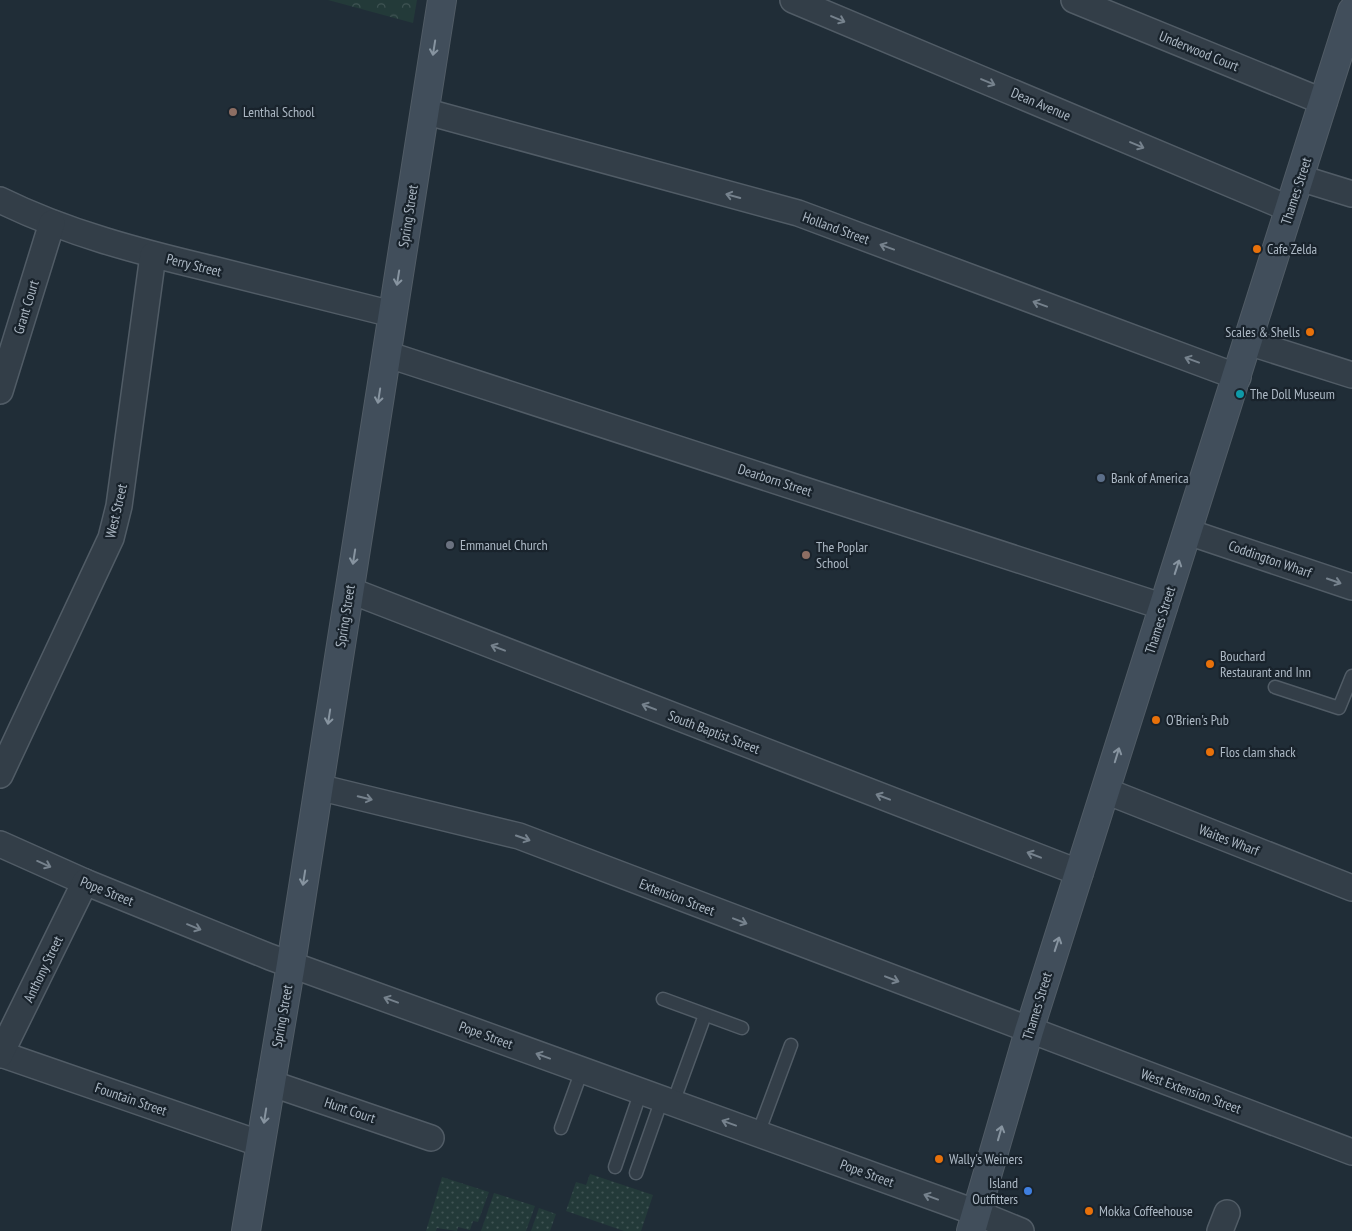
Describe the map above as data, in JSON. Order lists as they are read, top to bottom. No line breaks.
{"streets":{"main road":["Thames Street","Spring Street"],"street":["Underwood Court","Dean Avenue","Holland Street","Perry Street","Grant Court","Dearborn Street","West Street","Coddington Wharf","South Baptist Street","Waites Wharf","Pope Street","Extension Street","Anthony Street","West Extension Street","Fountain Street","Hunt Court"]},"crossings":[["Underwood Court","Thames Street"],["Dean Avenue","Thames Street"],["Thames Street","Holland Street"],["Thames Street","Dearborn Street"],["Thames Street","Coddington Wharf"],["Thames Street","South Baptist Street"],["Thames Street","Waites Wharf"],["Thames Street","Pope Street"],["Thames Street","Extension Street"],["Thames Street","West Extension Street"],["Spring Street","Holland Street"],["Spring Street","Perry Street"],["Spring Street","Dearborn Street"],["Spring Street","South Baptist Street"],["Spring Street","Pope Street"],["Spring Street","Extension Street"],["Spring Street","Fountain Street"],["Spring Street","Hunt Court"],["Perry Street","Grant Court"],["Perry Street","West Street"],["Pope Street","Anthony Street"],["Extension Street","West Extension Street"],["Anthony Street","Fountain Street"]],"one_way":["Dean Avenue","Thames Street","Spring Street","Holland Street","South Baptist Street","Extension Street"],"places":["Lenthal School","Cafe Zelda","Scales & Shells","The Doll Museum","Bank of America","Emmanuel Church","The Poplar School","Bouchard Restaurant and Inn","O'Brien's Pub","Flos clam shack","Wally's Weiners","Island Outfitters","Mokka Coffeehouse"]}
